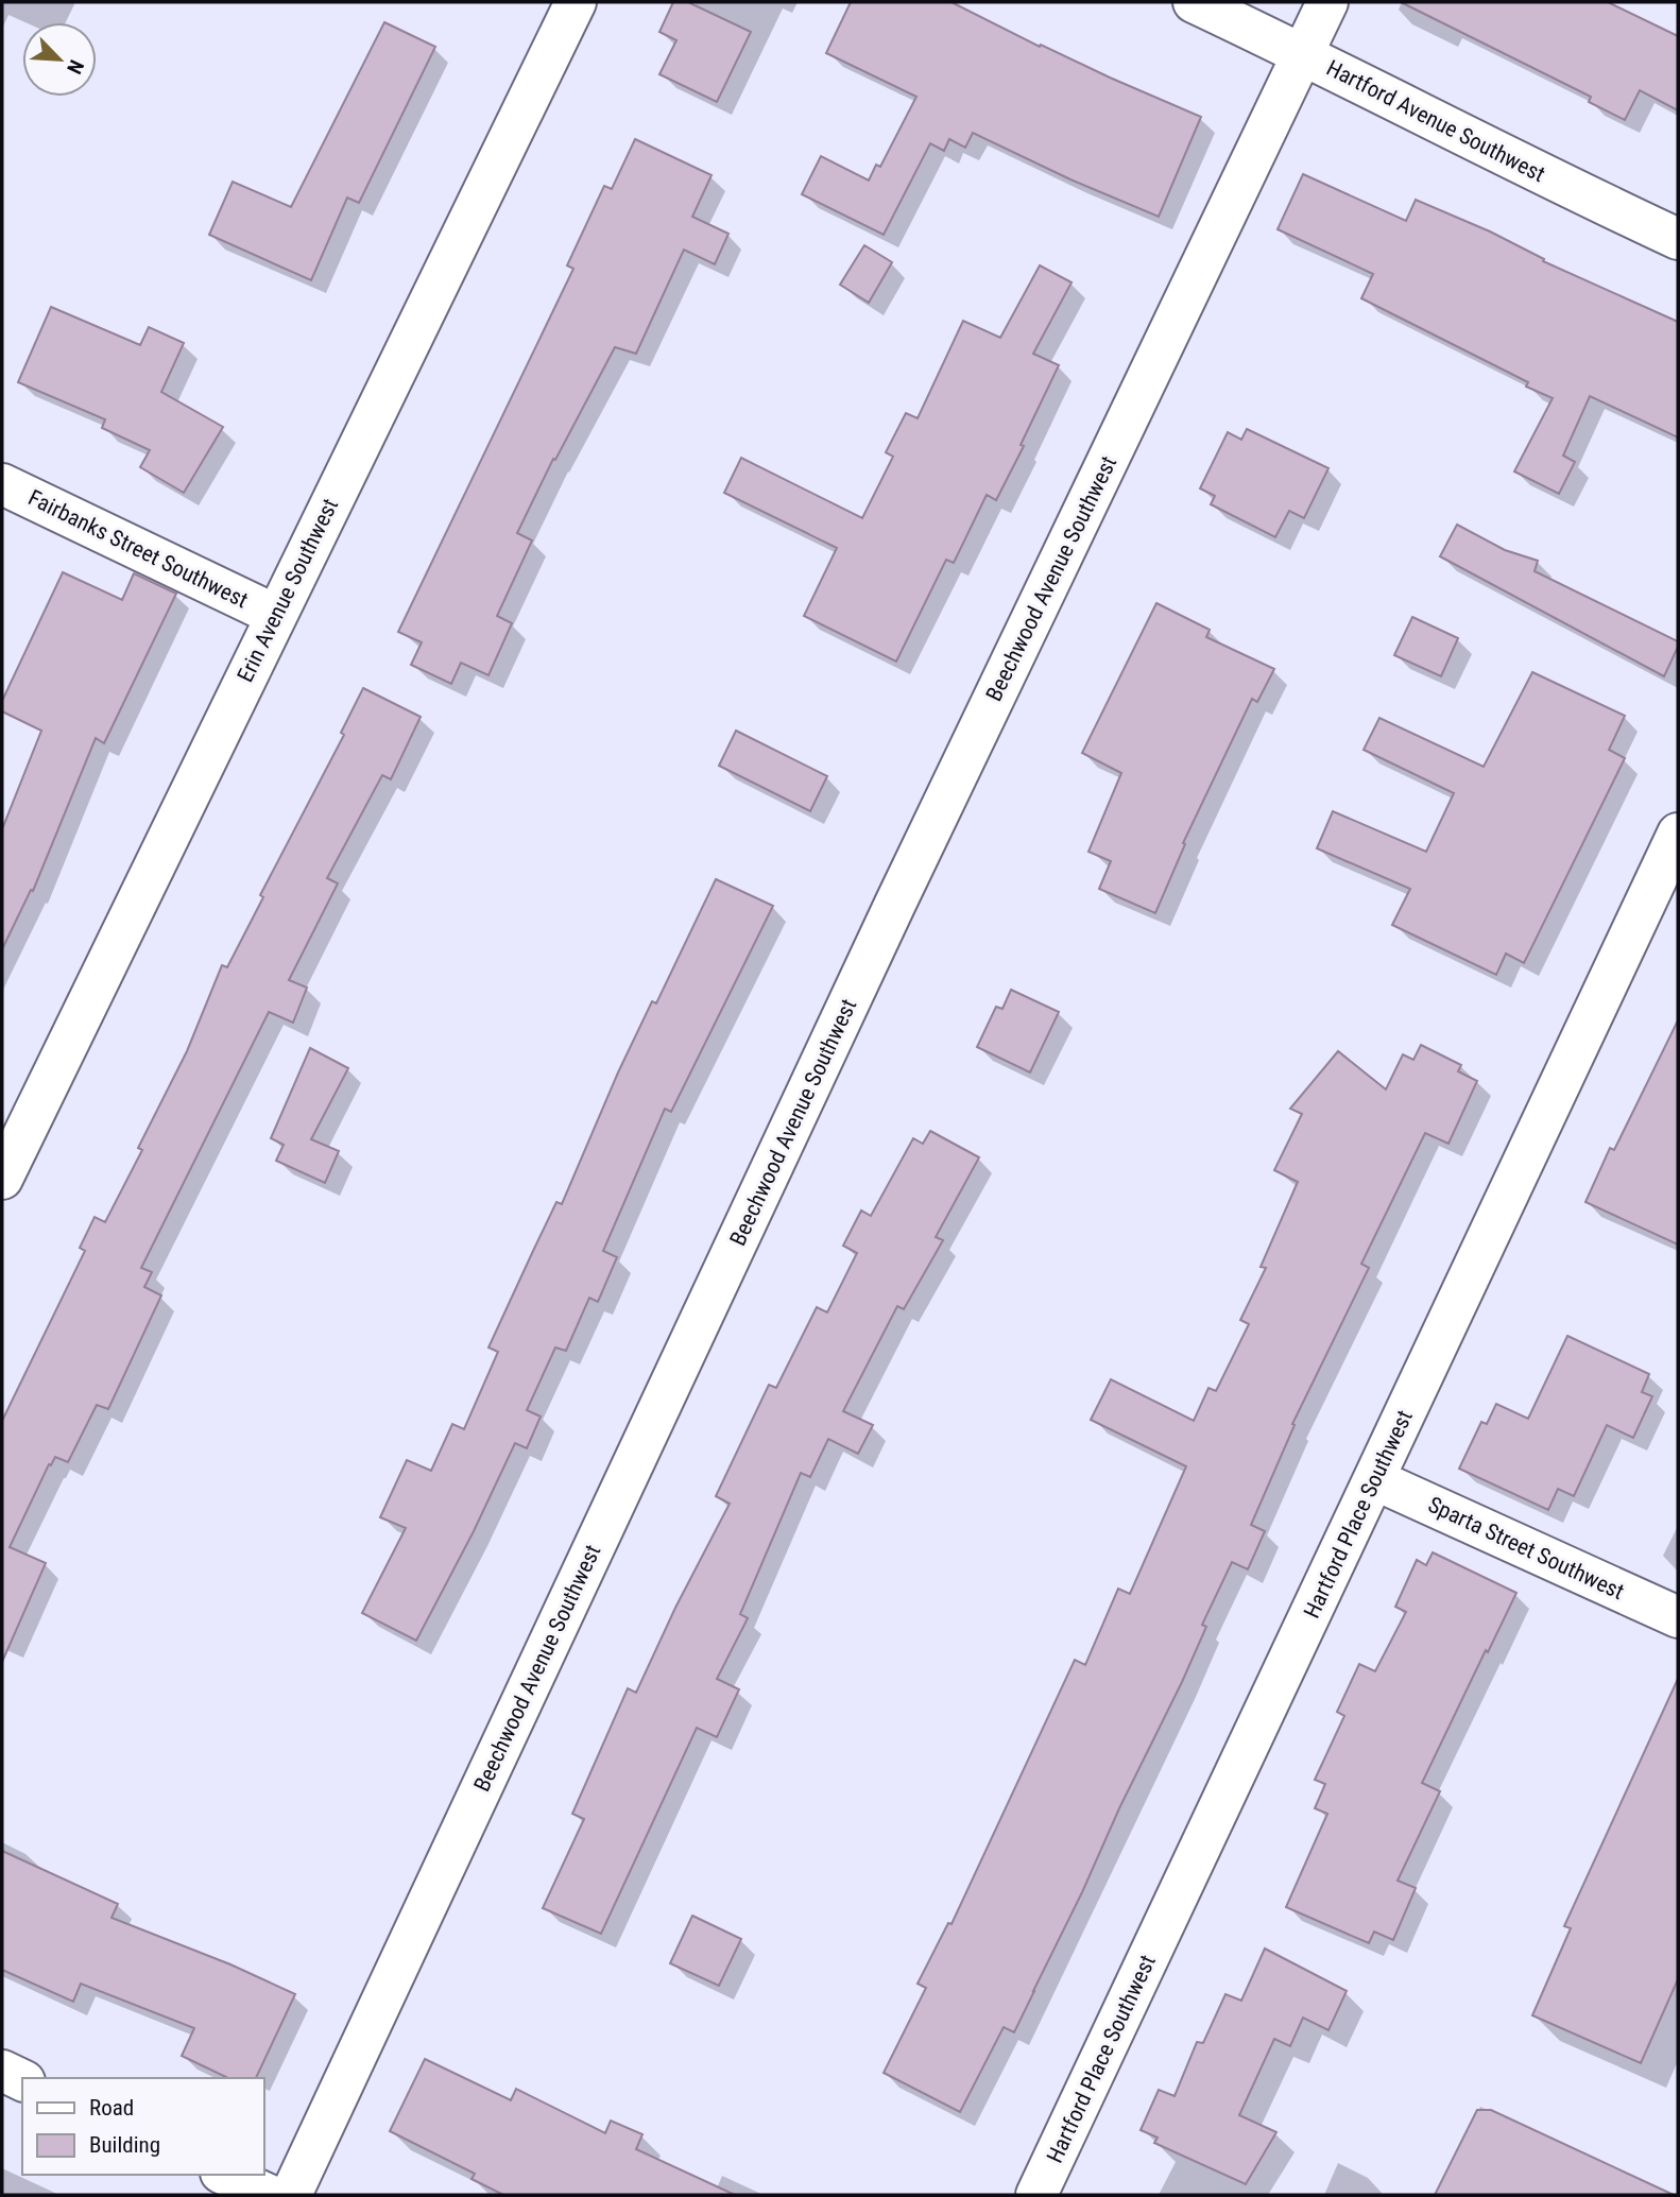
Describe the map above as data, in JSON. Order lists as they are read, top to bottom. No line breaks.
{"streets":{"street":["Hartford Avenue Southwest","Fairbanks Street Southwest","Beechwood Avenue Southwest","Erin Avenue Southwest","Hartford Place Southwest","Sparta Street Southwest"]},"crossings":[["Hartford Avenue Southwest","Beechwood Avenue Southwest"],["Fairbanks Street Southwest","Erin Avenue Southwest"],["Hartford Place Southwest","Sparta Street Southwest"]],"legend":["Road","Building"],"north":"bottom right"}
